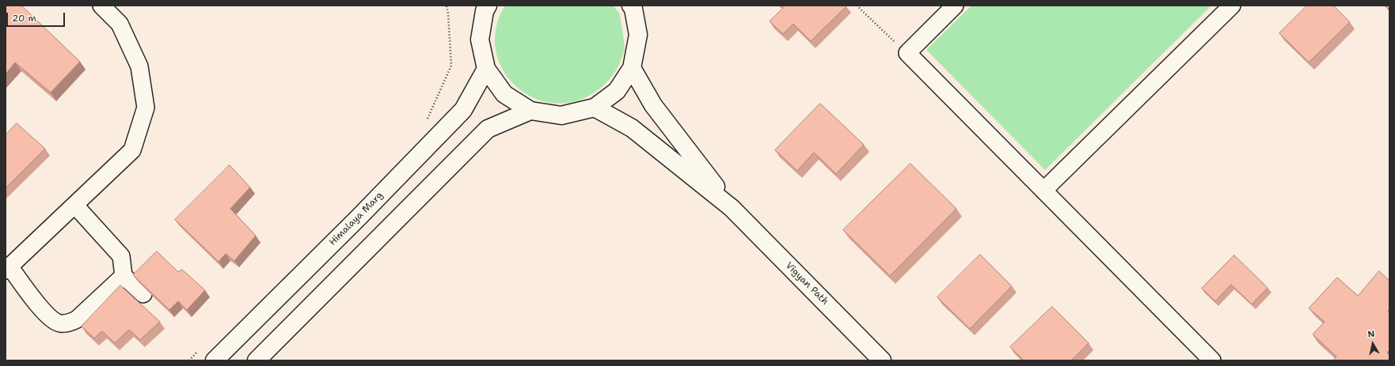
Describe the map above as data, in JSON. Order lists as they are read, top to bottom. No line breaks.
{"streets":{"main road":["Himalaya Marg","Vigyan Path"]},"scale_bar":"20 m","north":"top"}
